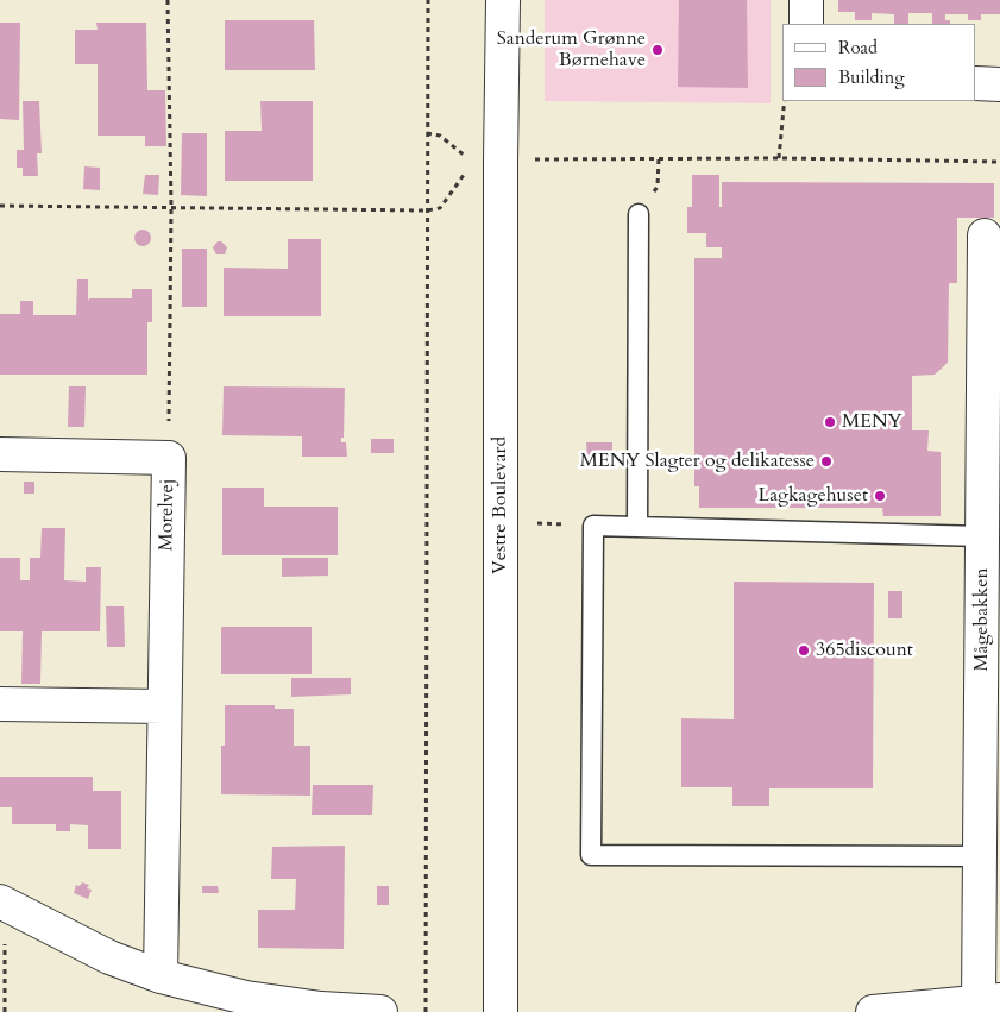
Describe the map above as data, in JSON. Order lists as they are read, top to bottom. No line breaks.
{"streets":{"street":["Vestre Boulevard","Morelvej","Mågebakken"]},"places":["Sanderum Grønne Børnehave","MENY","MENY Slagter og delikatesse","Lagkagehuset","365discount"],"legend":["Road","Building"]}
